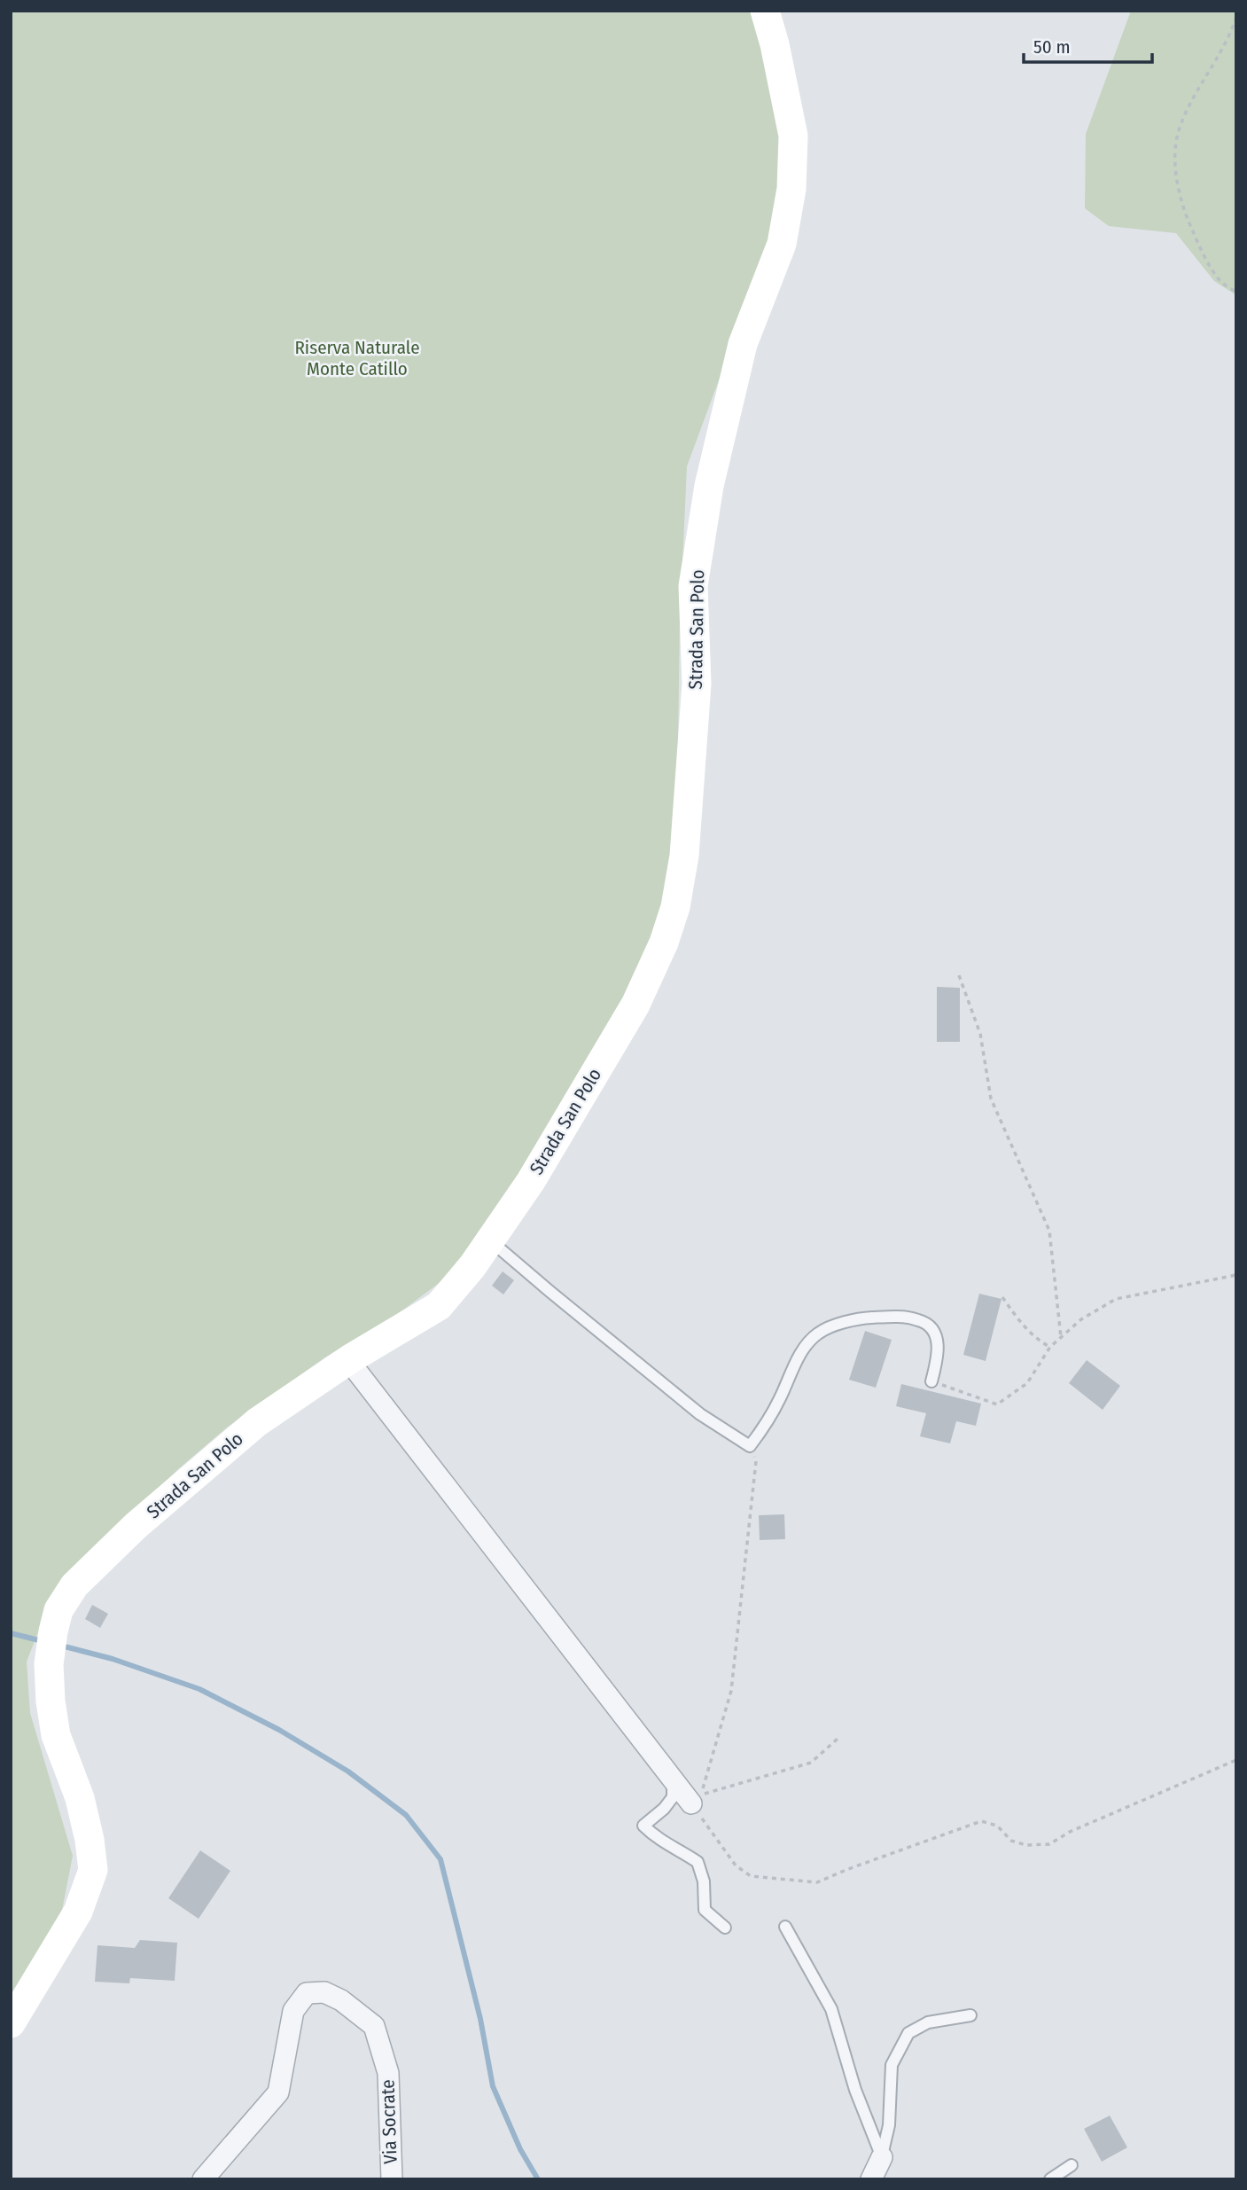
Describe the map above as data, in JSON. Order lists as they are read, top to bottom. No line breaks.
{"streets":{"street":["Strada San Polo","Via Socrate"]},"parks":["Riserva Naturale Monte Catillo"],"scale_bar":"50 m"}
